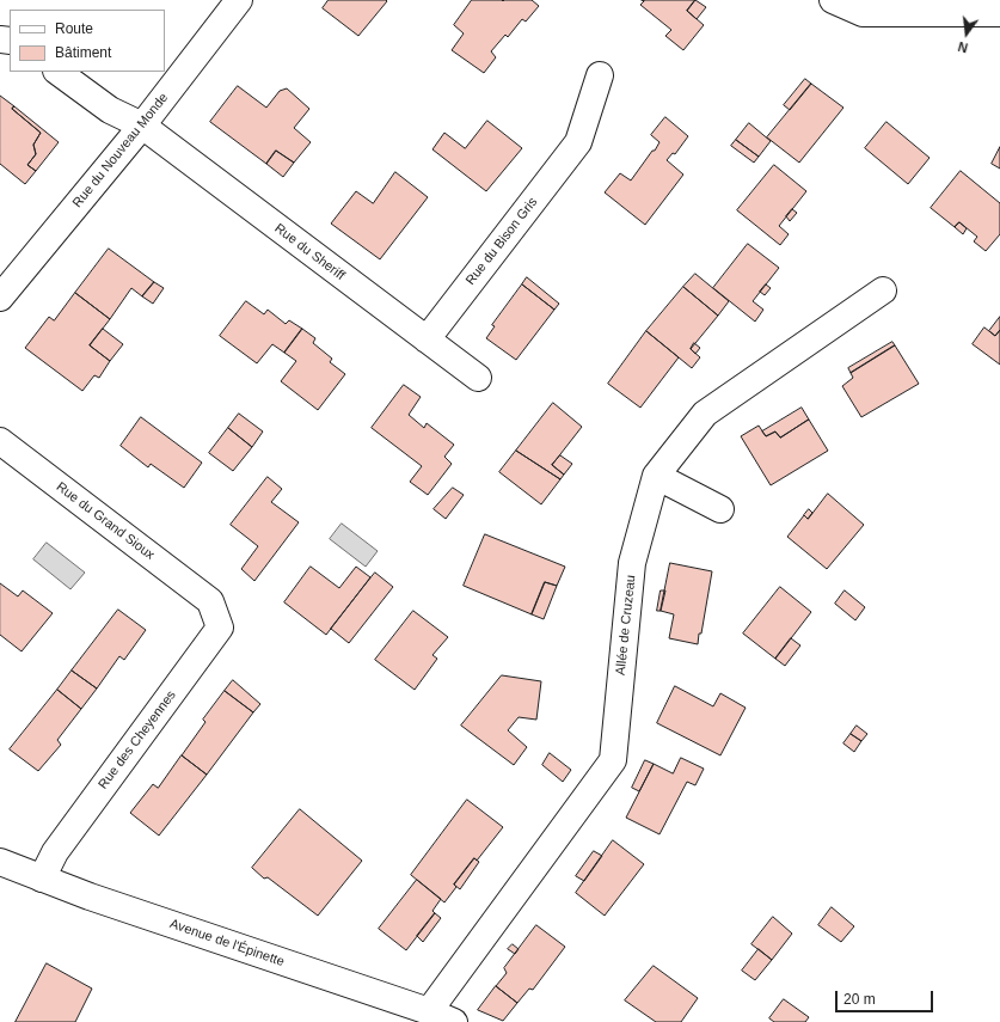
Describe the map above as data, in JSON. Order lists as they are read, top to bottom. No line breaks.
{"streets":{"street":["Rue du Nouveau Monde","Rue du Bison Gris","Rue du Sheriff","Rue du Grand Sioux","Allée de Cruzeau","Rue des Cheyennes","Avenue de l'Épinette"]},"crossings":[["Rue du Nouveau Monde","Rue du Sheriff"],["Rue du Bison Gris","Rue du Sheriff"],["Rue du Grand Sioux","Rue des Cheyennes"],["Allée de Cruzeau","Avenue de l'Épinette"],["Rue des Cheyennes","Avenue de l'Épinette"]],"legend":["Route","Bâtiment"],"scale_bar":"20 m","north":"bottom"}
